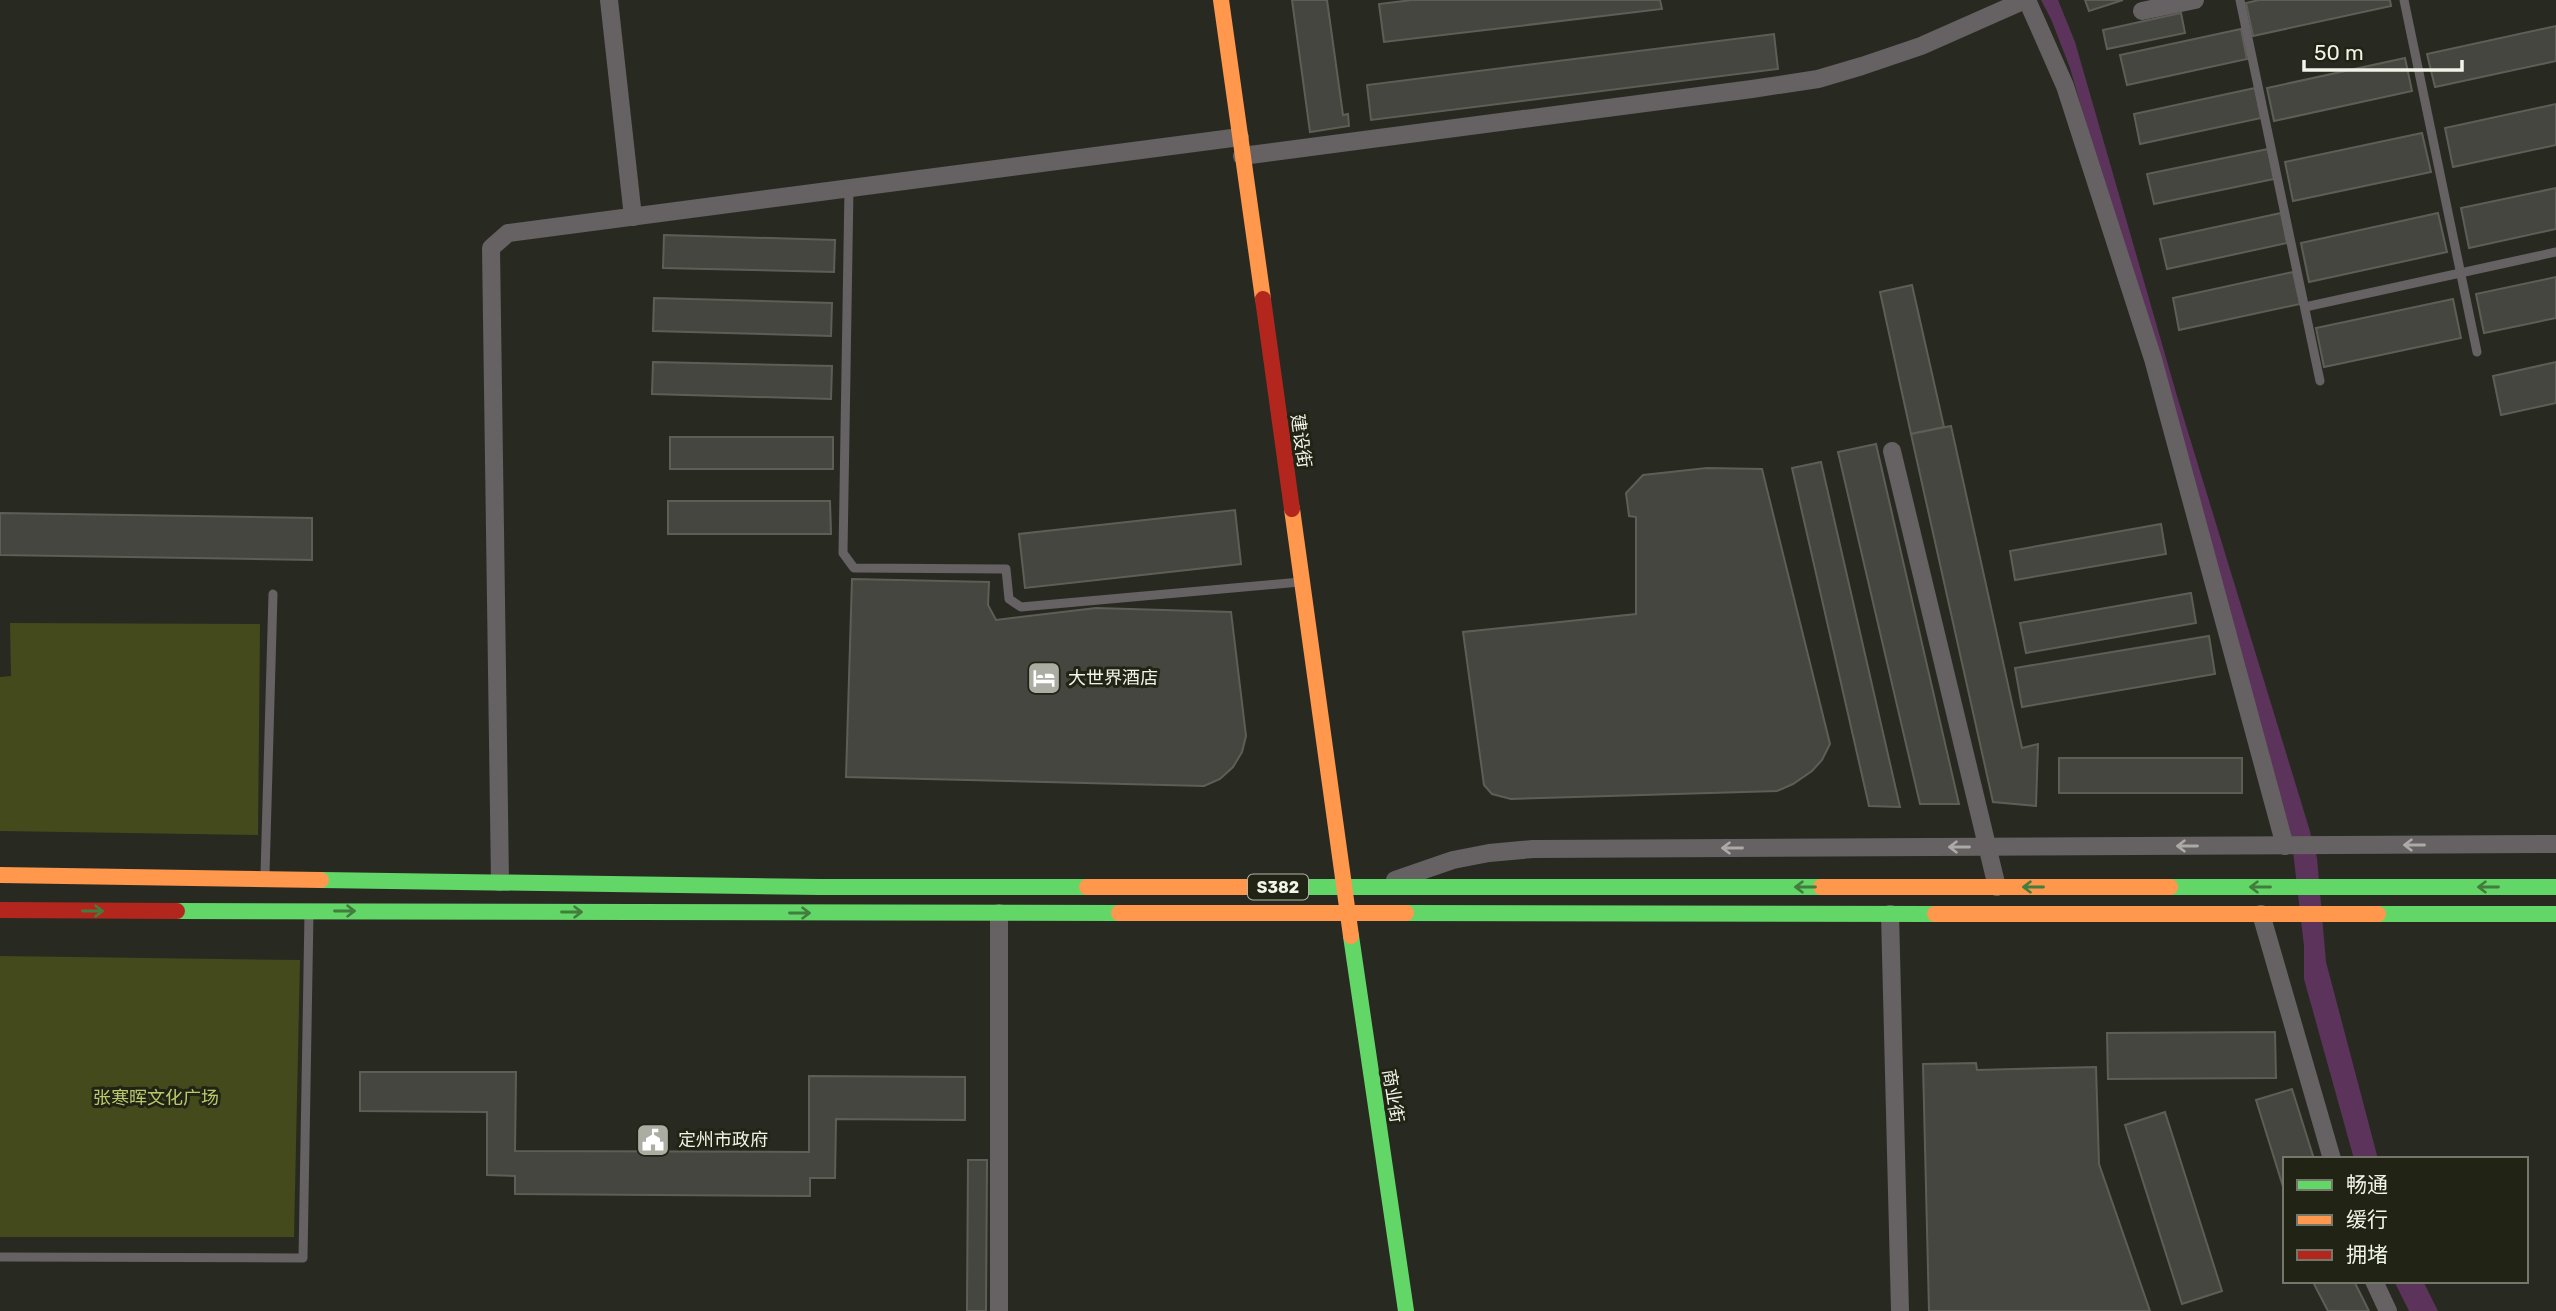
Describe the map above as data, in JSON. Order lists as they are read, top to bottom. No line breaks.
{"streets":{"main road":["建设街","S382","商业街"]},"crossings":[["建设街","S382"],["建设街","商业街"],["S382","商业街"]],"parks":["张寒晖文化广场"],"places":{"hotel":["大世界酒店"],"public building":["定州市政府"]},"legend":["畅通","缓行","拥堵"],"scale_bar":"50 m"}
